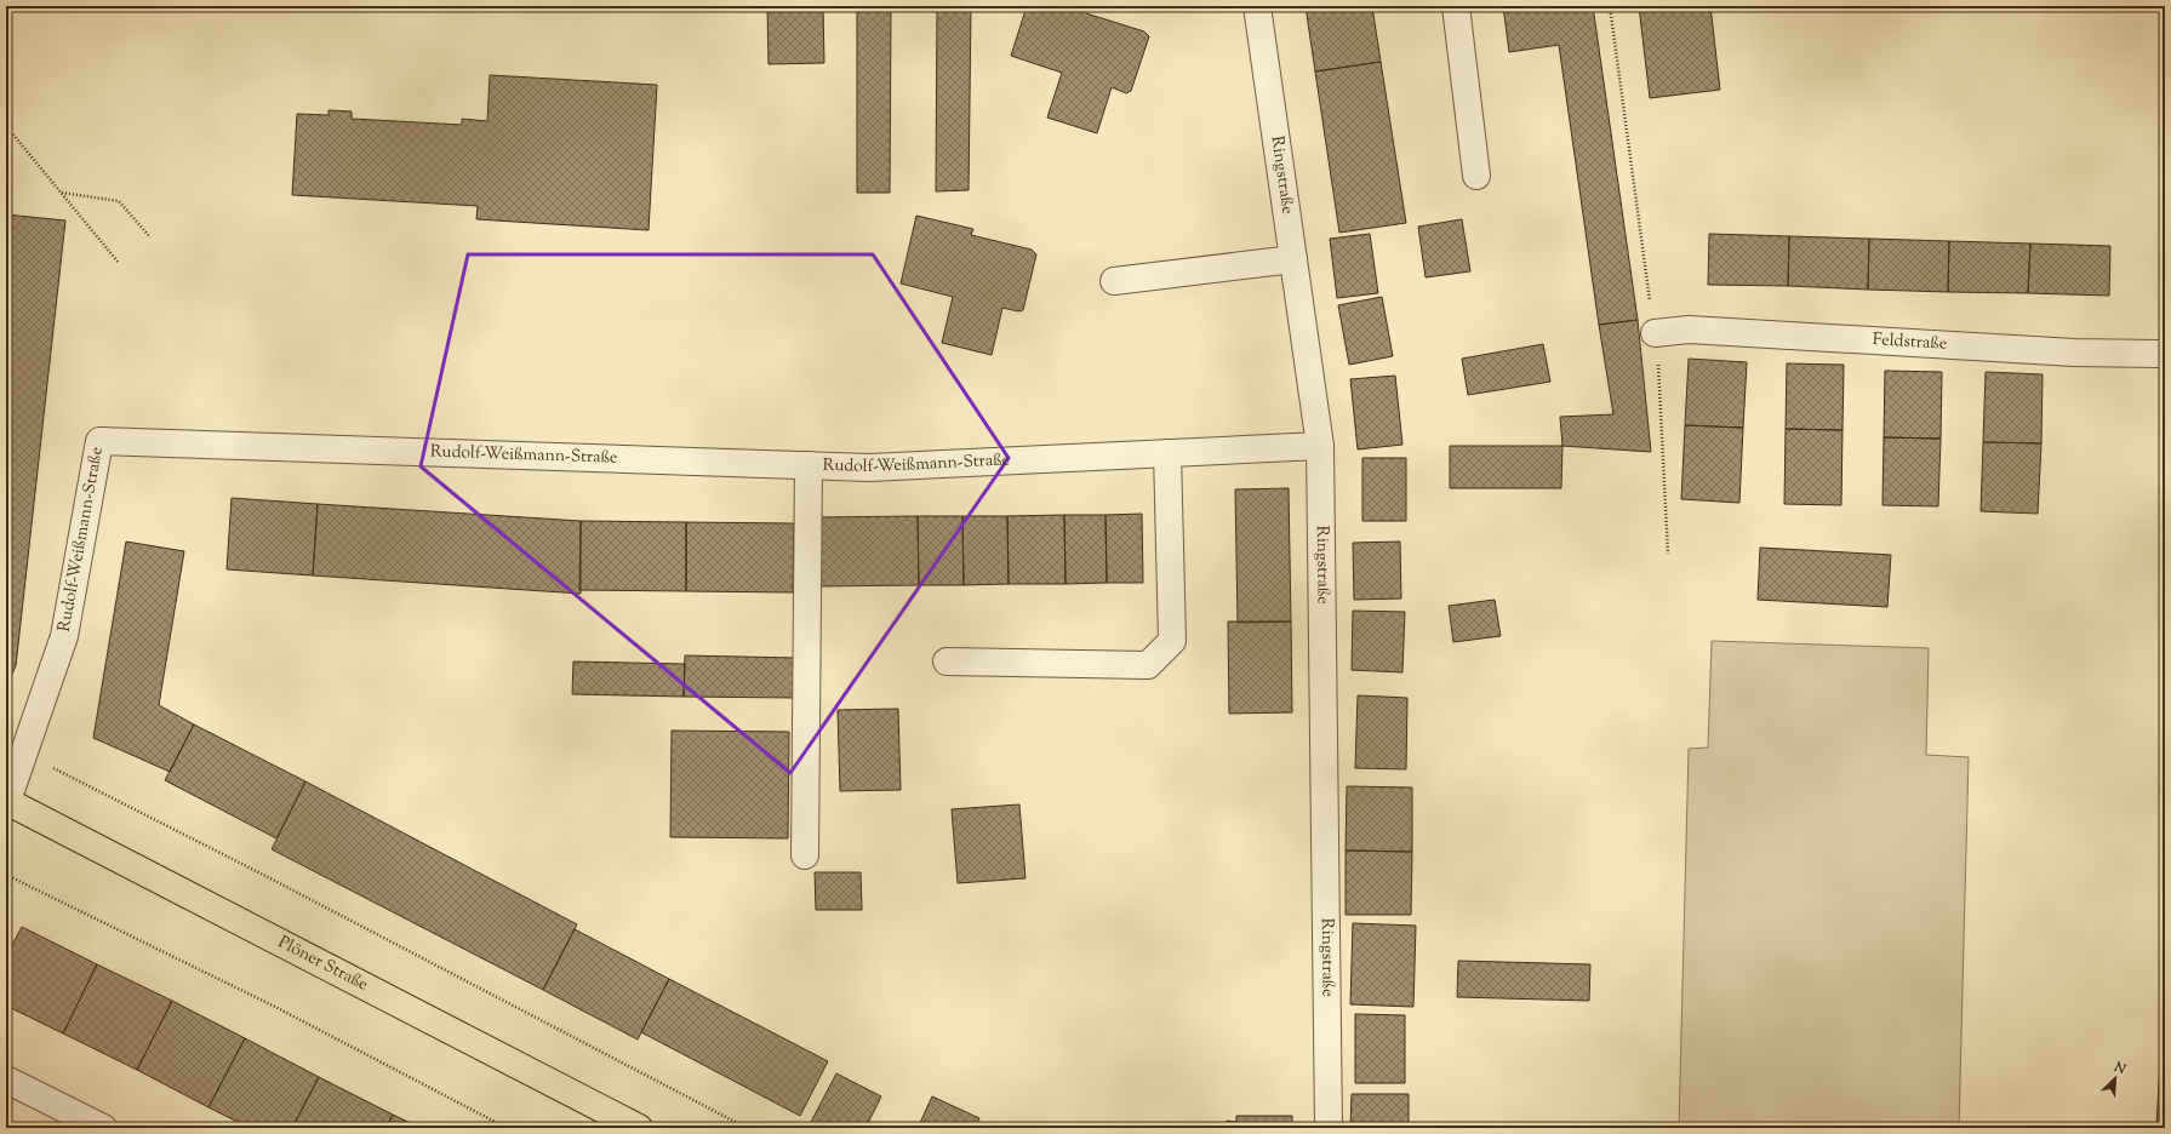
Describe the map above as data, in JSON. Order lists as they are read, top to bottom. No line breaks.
{"streets":{"main road":["Plöner Straße"],"street":["Ringstraße","Feldstraße","Rudolf-Weißmann-Straße"]},"crossings":[["Ringstraße","Rudolf-Weißmann-Straße"],["Rudolf-Weißmann-Straße","Plöner Straße"]],"north":"top right"}
